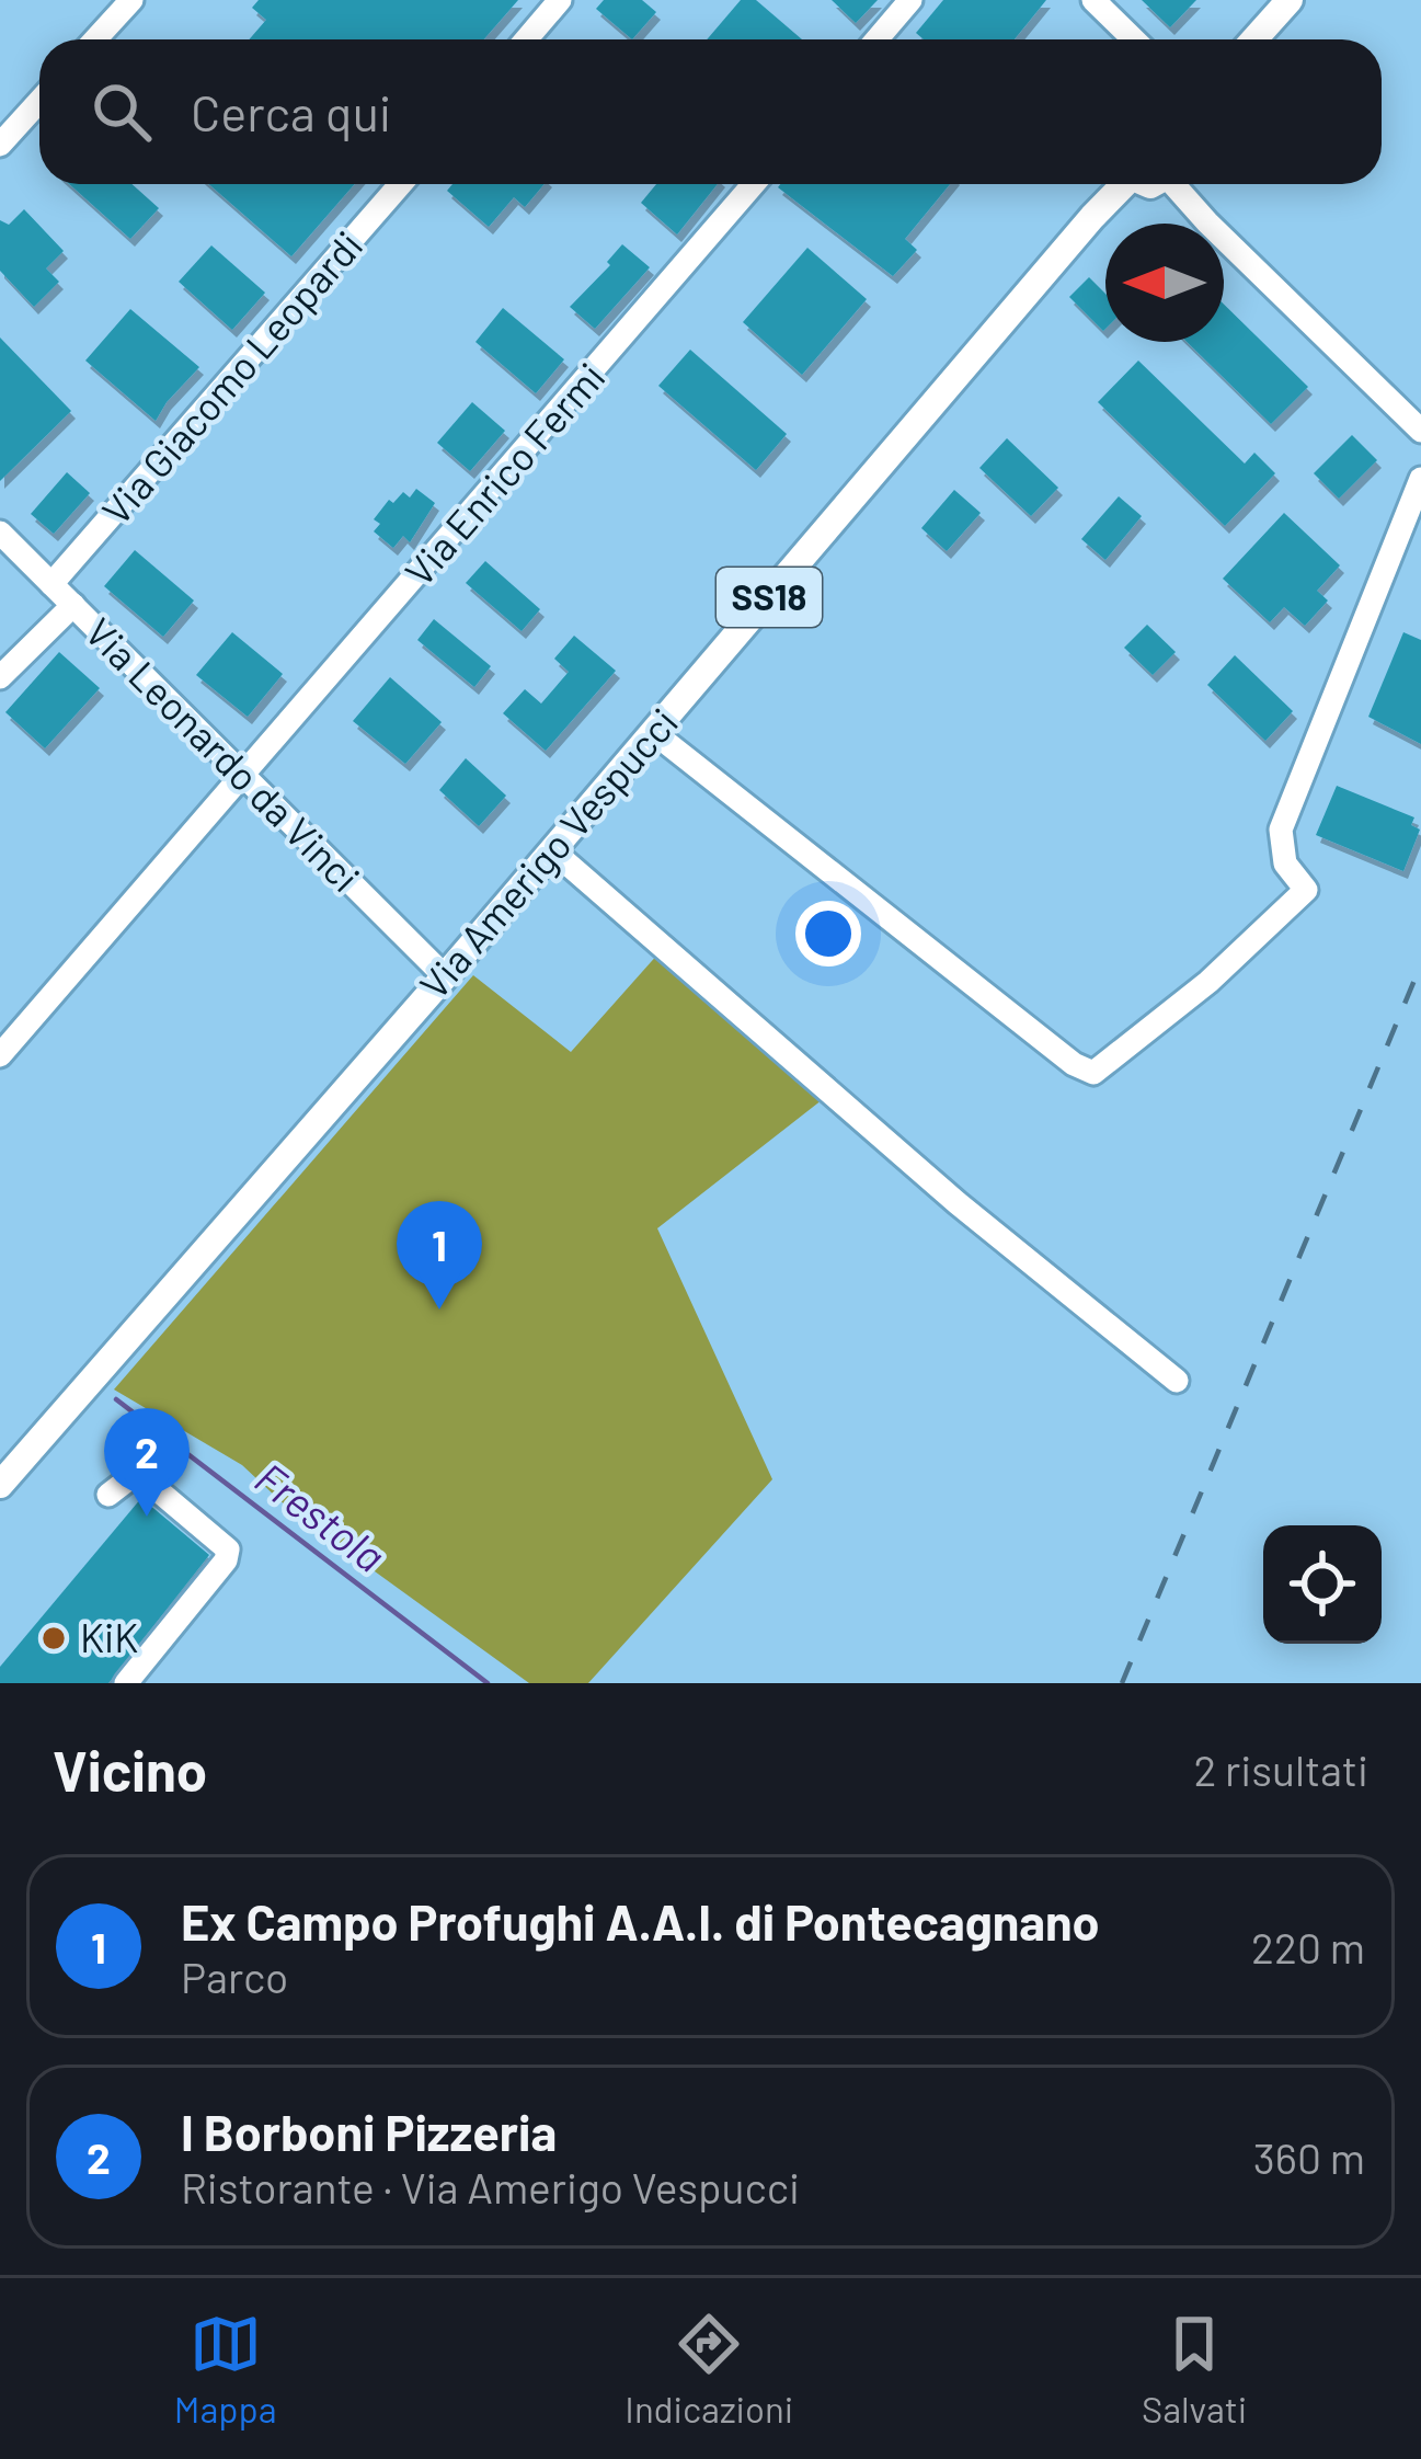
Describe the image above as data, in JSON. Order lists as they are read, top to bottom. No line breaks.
{"streets":{"main road":["SS18","Via Amerigo Vespucci"],"street":["Via Giacomo Leopardi","Via Enrico Fermi","Via Leonardo da Vinci"]},"crossings":[["Via Giacomo Leopardi","Via Leonardo da Vinci"],["Via Enrico Fermi","Via Leonardo da Vinci"],["Via Leonardo da Vinci","Via Amerigo Vespucci"]],"water":["Frestola"],"places":["KiK"],"north":"left","page":{"search":"Cerca qui","pins":["1","2"],"heading":["Vicino","2 risultati"],"list":[{"mark":"1","name":"Ex Campo Profughi A.A.I. di Pontecagnano","note":"Parco","value":"220 m"},{"mark":"2","name":"I Borboni Pizzeria","note":"Ristorante · Via Amerigo Vespucci","value":"360 m"}],"nav":["Mappa","Indicazioni","Salvati"]}}
